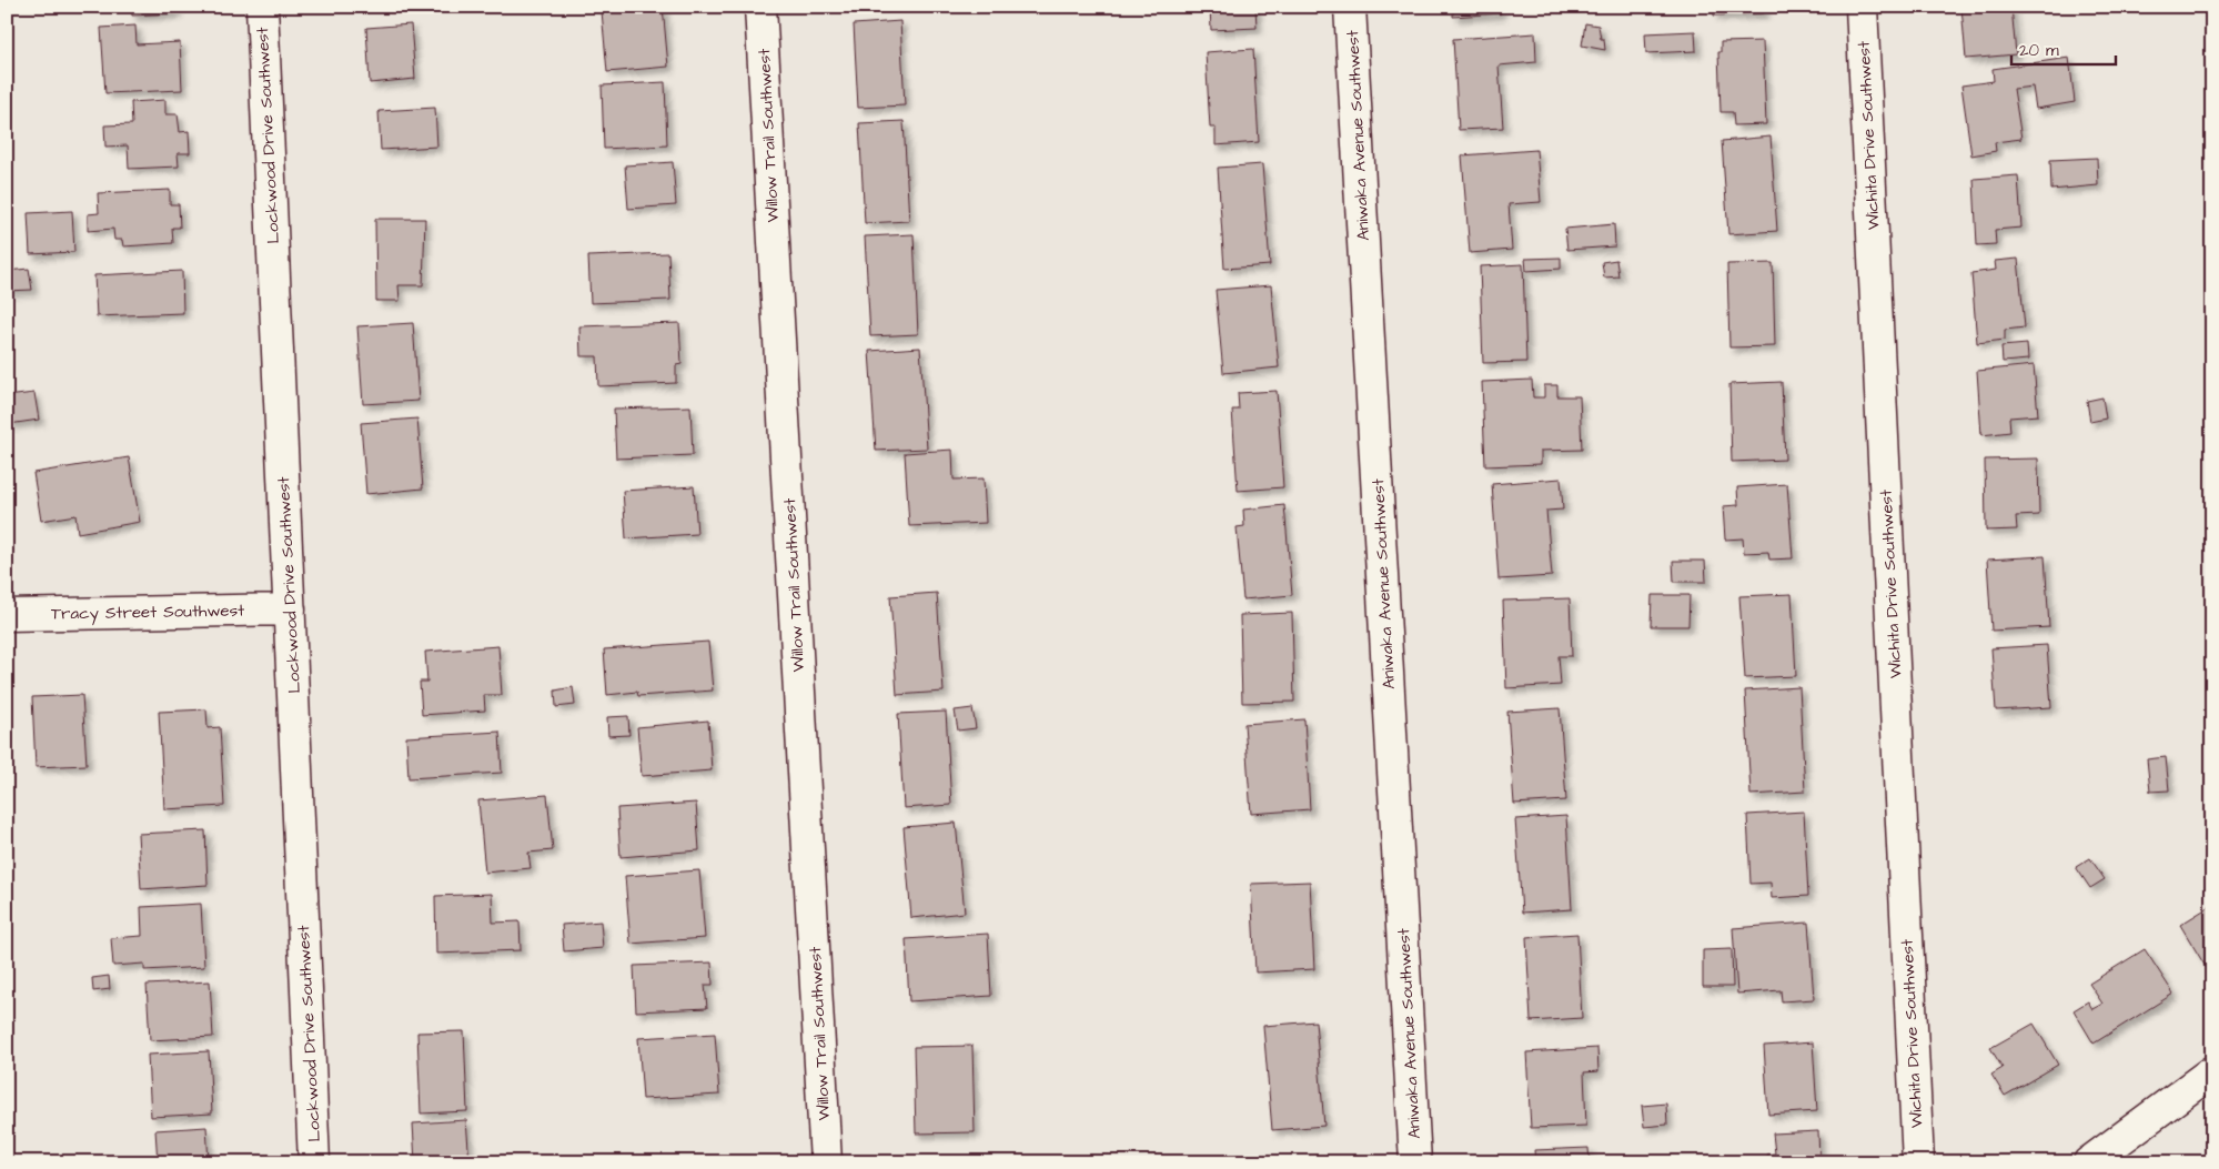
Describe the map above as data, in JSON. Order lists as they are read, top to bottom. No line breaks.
{"streets":{"street":["Lockwood Drive Southwest","Willow Trail Southwest","Aniwaka Avenue Southwest","Wichita Drive Southwest","Tracy Street Southwest"]},"crossings":[["Lockwood Drive Southwest","Tracy Street Southwest"]],"scale_bar":"20 m"}
